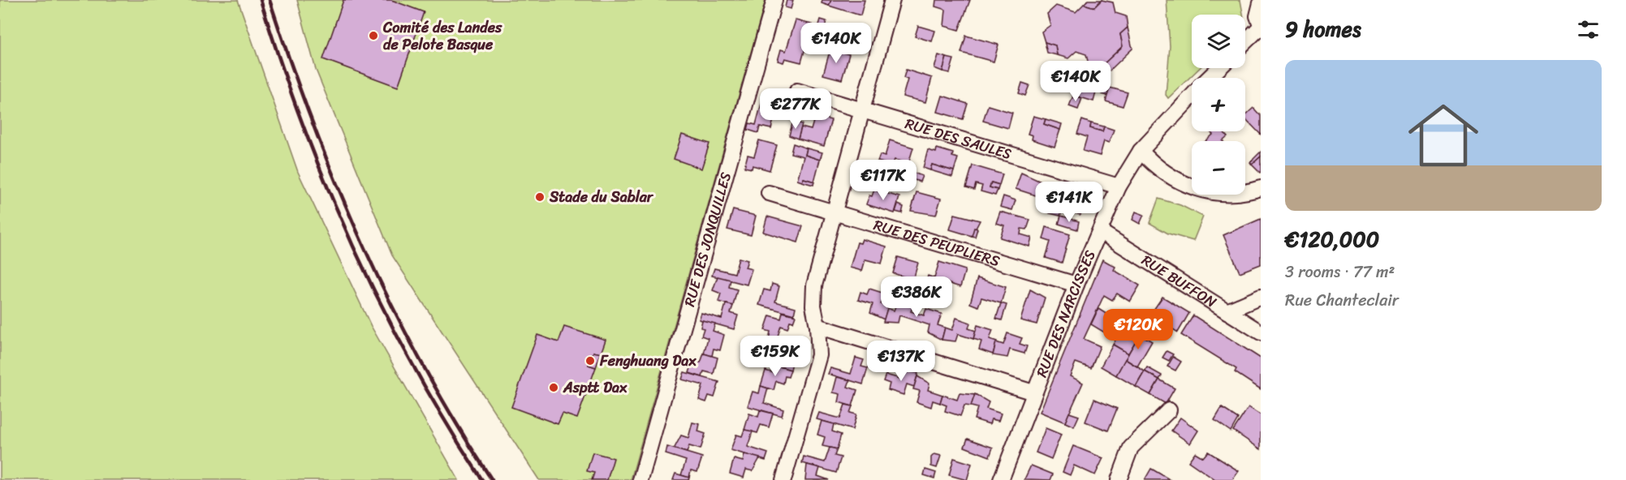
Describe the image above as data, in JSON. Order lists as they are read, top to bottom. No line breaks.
{"streets":{"street":["RUE DES SAULES","RUE DES JONQUILLES","RUE DES PEUPLIERS","RUE BUFFON","RUE DES NARCISSES"]},"crossings":[["RUE DES SAULES","RUE DES NARCISSES"],["RUE DES PEUPLIERS","RUE DES NARCISSES"],["RUE BUFFON","RUE DES NARCISSES"]],"places":["Comité des Landes de Pelote Basque","Stade du Sablar","Fenghuang Dax","Asptt Dax"],"page":{"heading":"9 homes","map_buttons":["+","−"],"price":["€140K","€140K","€277K","€117K","€141K","€386K","€120K","€159K","€137K"],"list":[{"name":"€120,000","note":"3 rooms · 77 m² · Rue Chanteclair"}]}}
